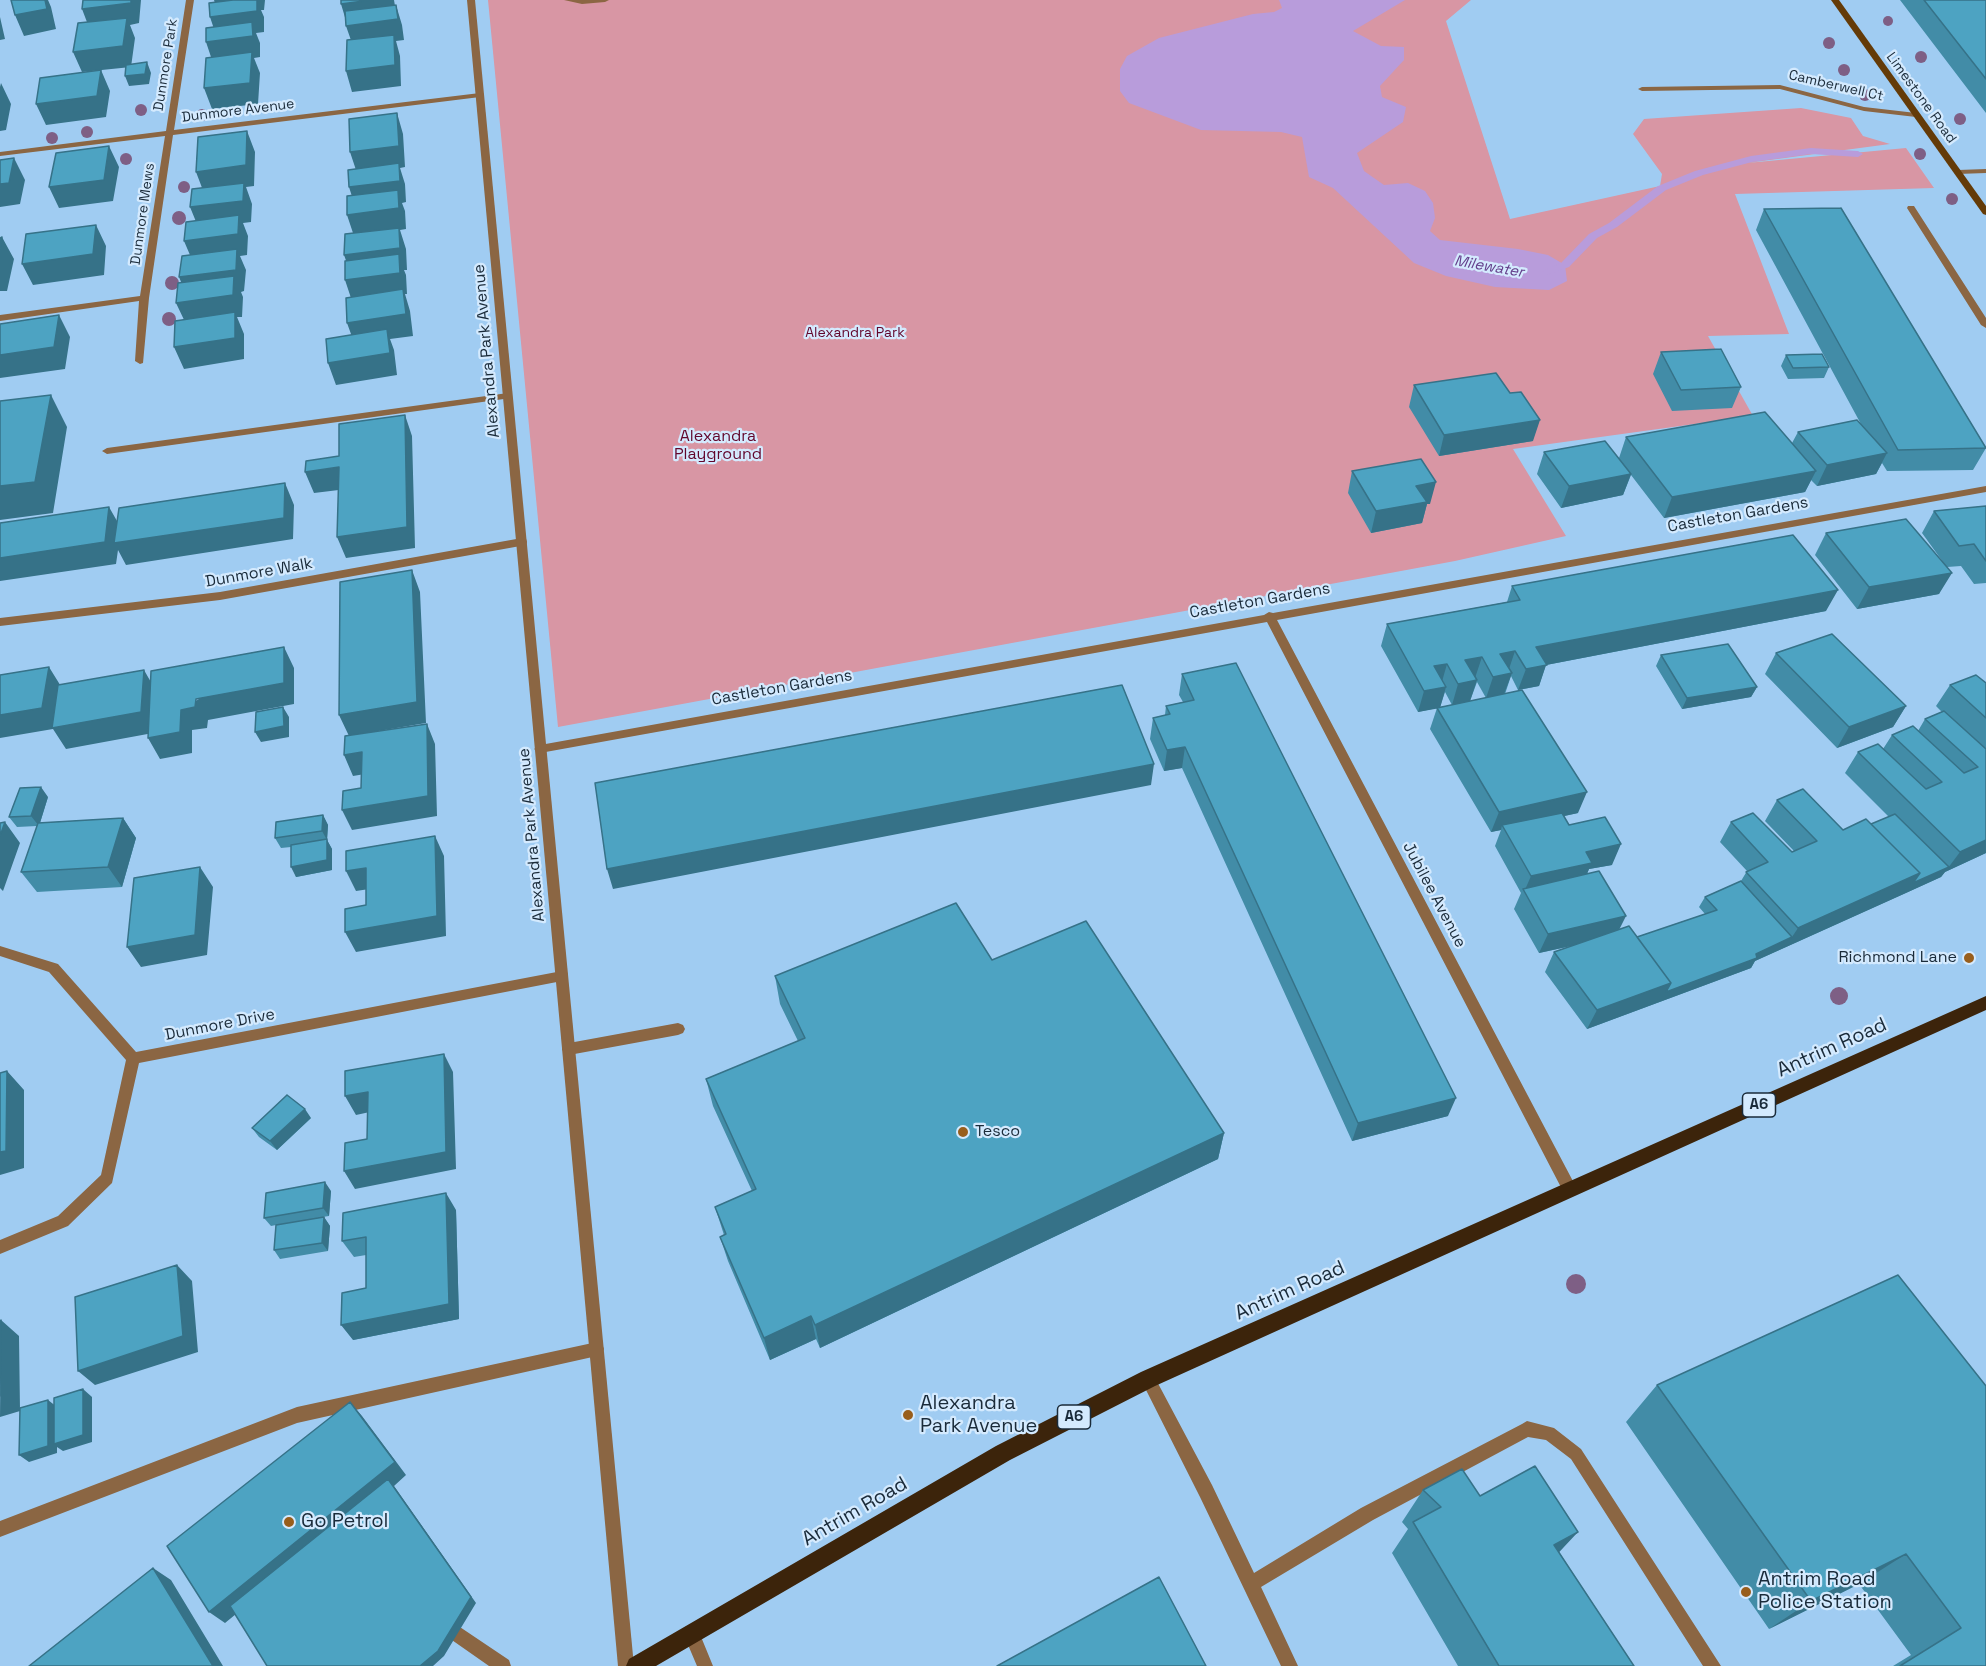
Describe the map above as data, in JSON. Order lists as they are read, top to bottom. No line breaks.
{"streets":{"main road":["Limestone Road","Antrim Road","A6"],"street":["Dunmore Park","Camberwell Ct","Dunmore Avenue","Dunmore Mews","Alexandra Park Avenue","Castleton Gardens","Dunmore Walk","Jubilee Avenue","Dunmore Drive"]},"crossings":[["Dunmore Park","Dunmore Avenue"],["Dunmore Park","Dunmore Mews"],["Camberwell Ct","Limestone Road"],["Dunmore Avenue","Dunmore Mews"],["Dunmore Avenue","Alexandra Park Avenue"],["Alexandra Park Avenue","Castleton Gardens"],["Alexandra Park Avenue","Dunmore Walk"],["Alexandra Park Avenue","Dunmore Drive"],["Castleton Gardens","Jubilee Avenue"],["Jubilee Avenue","Antrim Road"]],"water":["Milewater"],"parks":["Alexandra Park","Alexandra Playground"],"places":["Richmond Lane","Tesco","Alexandra Park Avenue","Go Petrol","Antrim Road Police Station"]}
